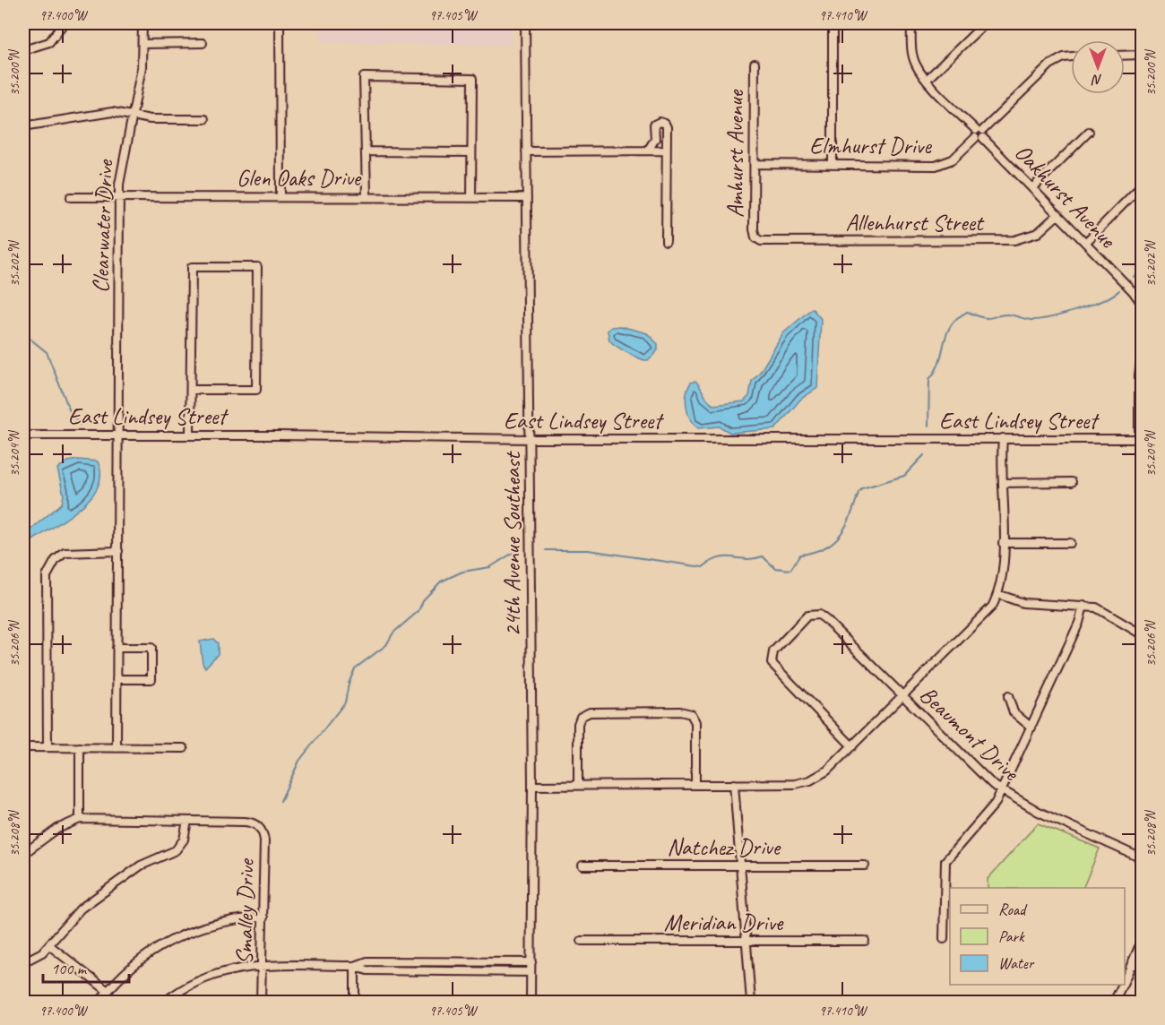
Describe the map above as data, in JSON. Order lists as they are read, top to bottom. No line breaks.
{"streets":{"street":["Elmhurst Drive","Amhurst Avenue","Glen Oaks Drive","Oakhurst Avenue","Allenhurst Street","Clearwater Drive","East Lindsey Street","24th Avenue Southeast","Beaumont Drive","Natchez Drive","Smalley Drive","Meridian Drive"]},"crossings":[["Elmhurst Drive","Amhurst Avenue"],["Elmhurst Drive","Oakhurst Avenue"],["Amhurst Avenue","Allenhurst Street"],["Glen Oaks Drive","Clearwater Drive"],["Glen Oaks Drive","24th Avenue Southeast"],["Oakhurst Avenue","Allenhurst Street"],["Clearwater Drive","East Lindsey Street"],["East Lindsey Street","24th Avenue Southeast"],["24th Avenue Southeast","Beaumont Drive"]],"legend":["Road","Park","Water"],"scale_bar":"100 m","north":"bottom","coordinates":["97.400°W","97.405°W","97.410°W","35.200°N","35.202°N","35.204°N","35.206°N","35.208°N"]}
